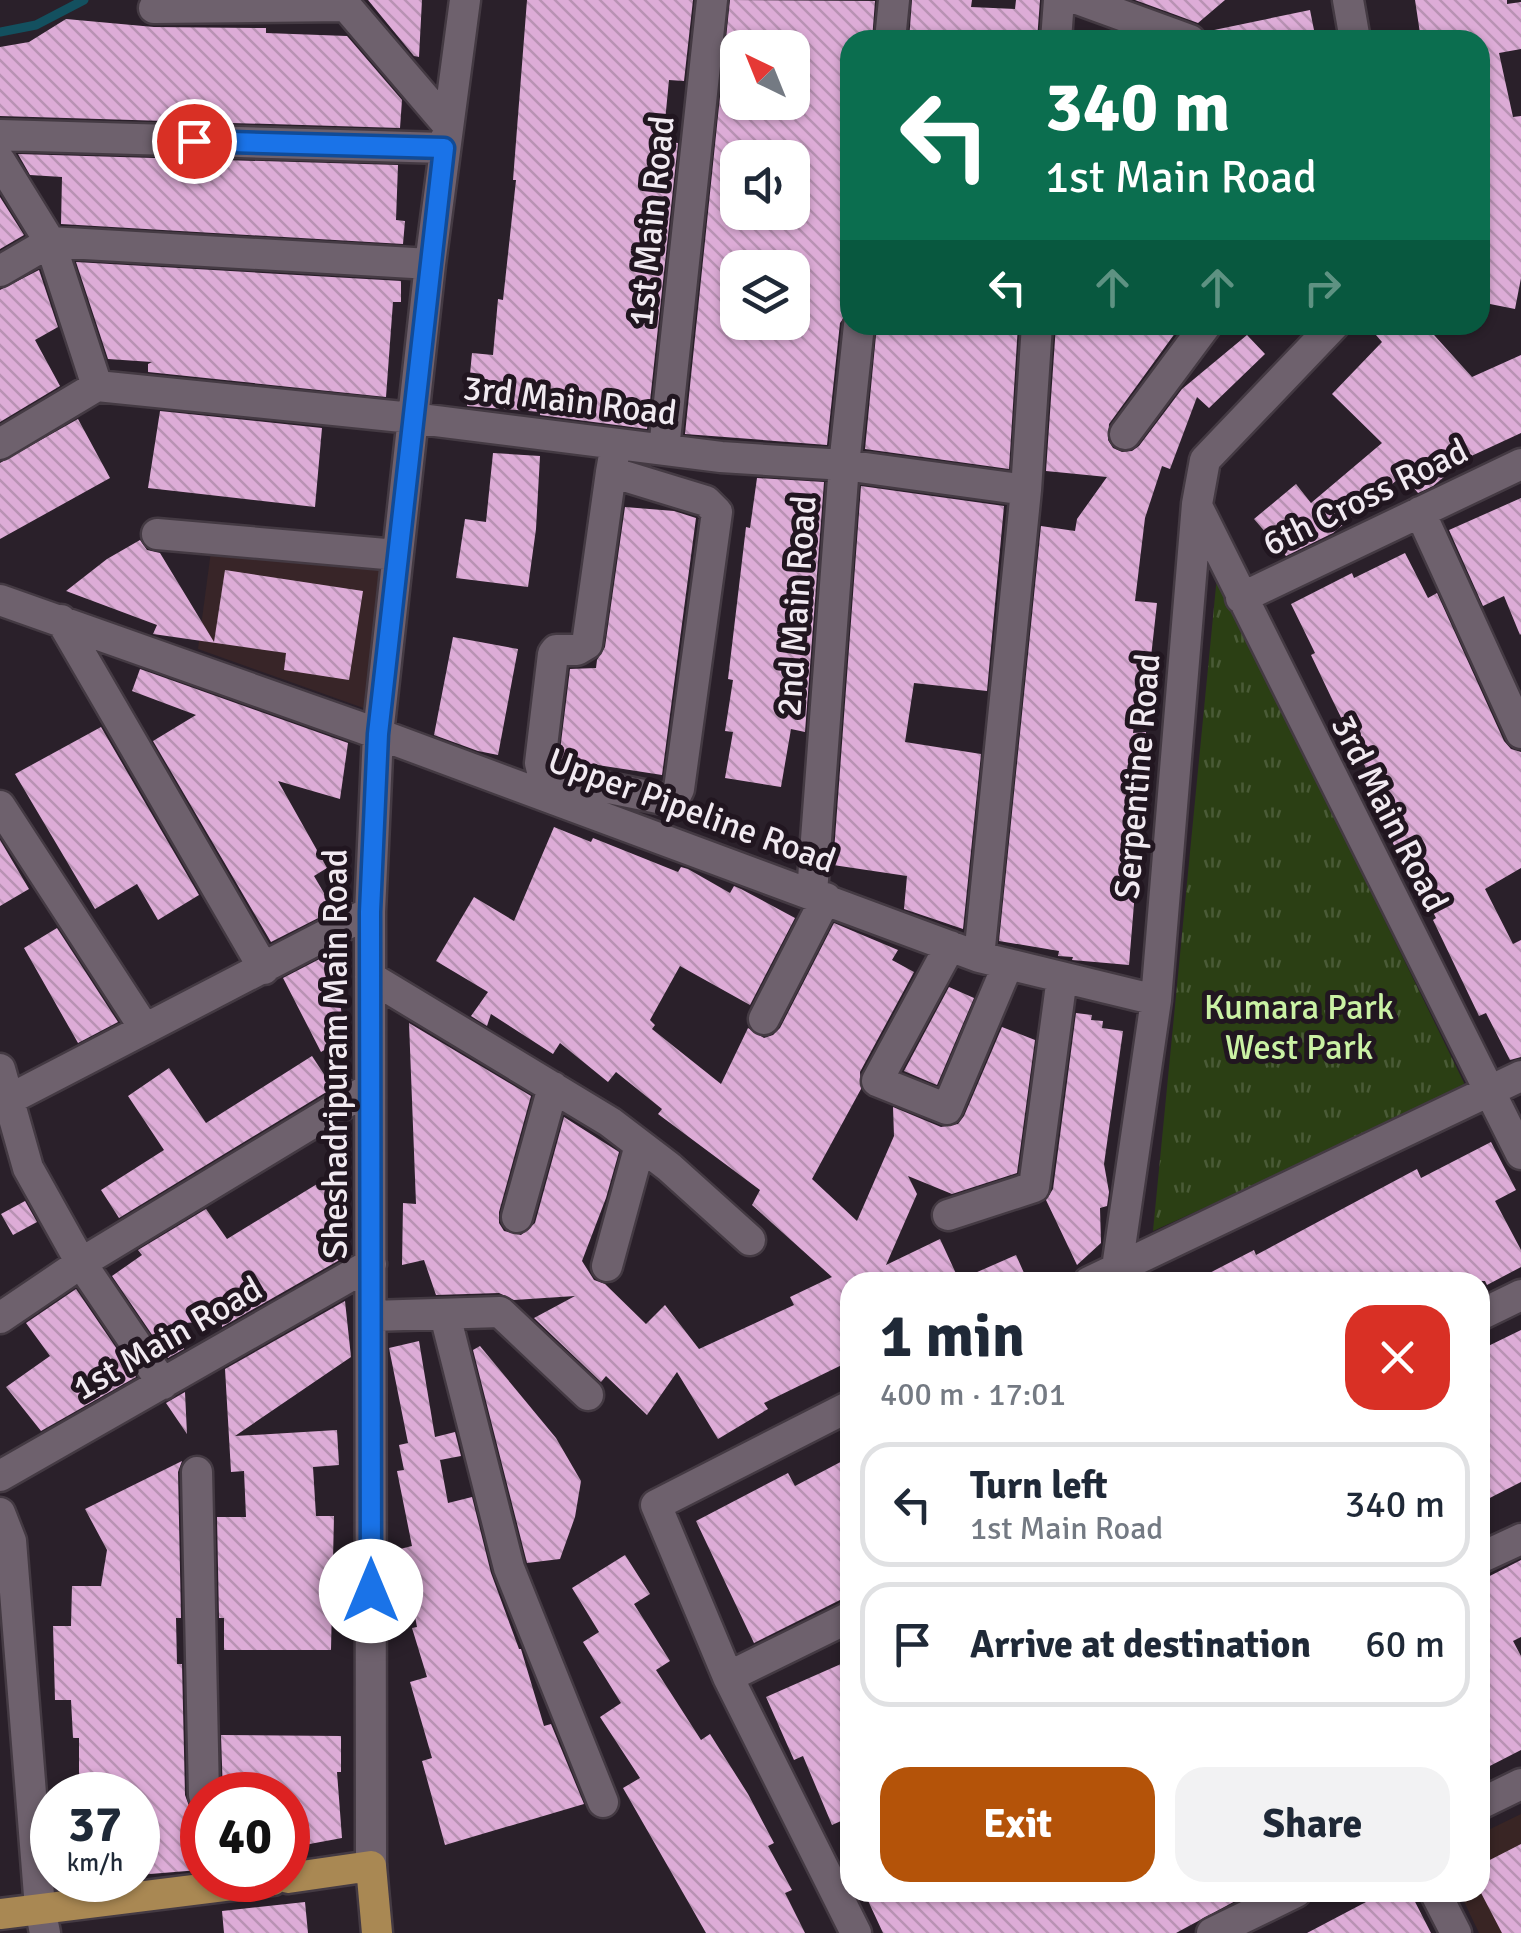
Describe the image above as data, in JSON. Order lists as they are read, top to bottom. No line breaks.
{"streets":{"main road":["Sheshadripuram Main Road"],"street":["1st Main Road","3rd Main Road","6th Cross Road","2nd Main Road","Serpentine Road","Upper Pipeline Road"]},"crossings":[["1st Main Road","3rd Main Road"],["1st Main Road","Sheshadripuram Main Road"],["3rd Main Road","6th Cross Road"],["3rd Main Road","2nd Main Road"],["3rd Main Road","Serpentine Road"],["3rd Main Road","Sheshadripuram Main Road"],["2nd Main Road","Upper Pipeline Road"],["Serpentine Road","Upper Pipeline Road"],["Upper Pipeline Road","Sheshadripuram Main Road"]],"parks":["Kumara Park West Park"],"north":"top left","page":{"turn":["340 m","1st Main Road"],"heading":["1 min","400 m · 17:01"],"list":[{"name":"Turn left","note":"1st Main Road","value":"340 m"},{"name":"Arrive at destination","value":"60 m"}],"buttons":["Exit","Share"],"speed":"37 km/h","limit":"40"}}
